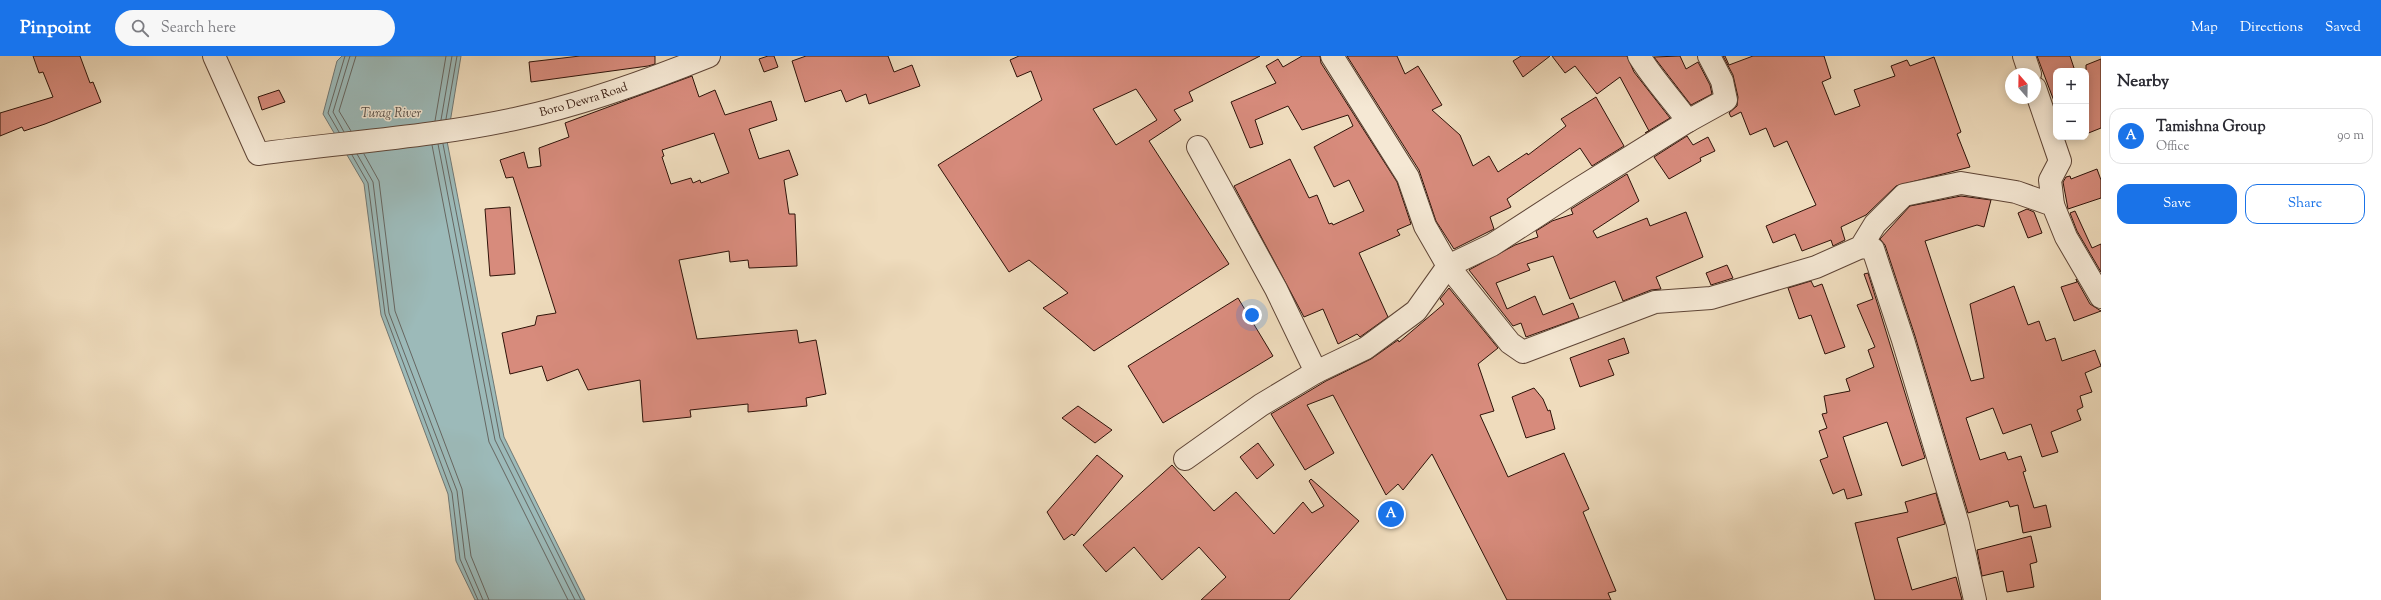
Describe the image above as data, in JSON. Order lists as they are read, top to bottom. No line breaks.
{"streets":{"street":["Boro Dewra Road"]},"water":["Turag River"],"north":"top","page":{"header":"Pinpoint","search":"Search here","nav":["Map","Directions","Saved"],"heading":"Nearby","map_buttons":["+","−"],"list":[{"mark":"A","name":"Tamishna Group","note":"Office","value":"90 m"}],"buttons":["Save","Share"],"pins":"A"}}
